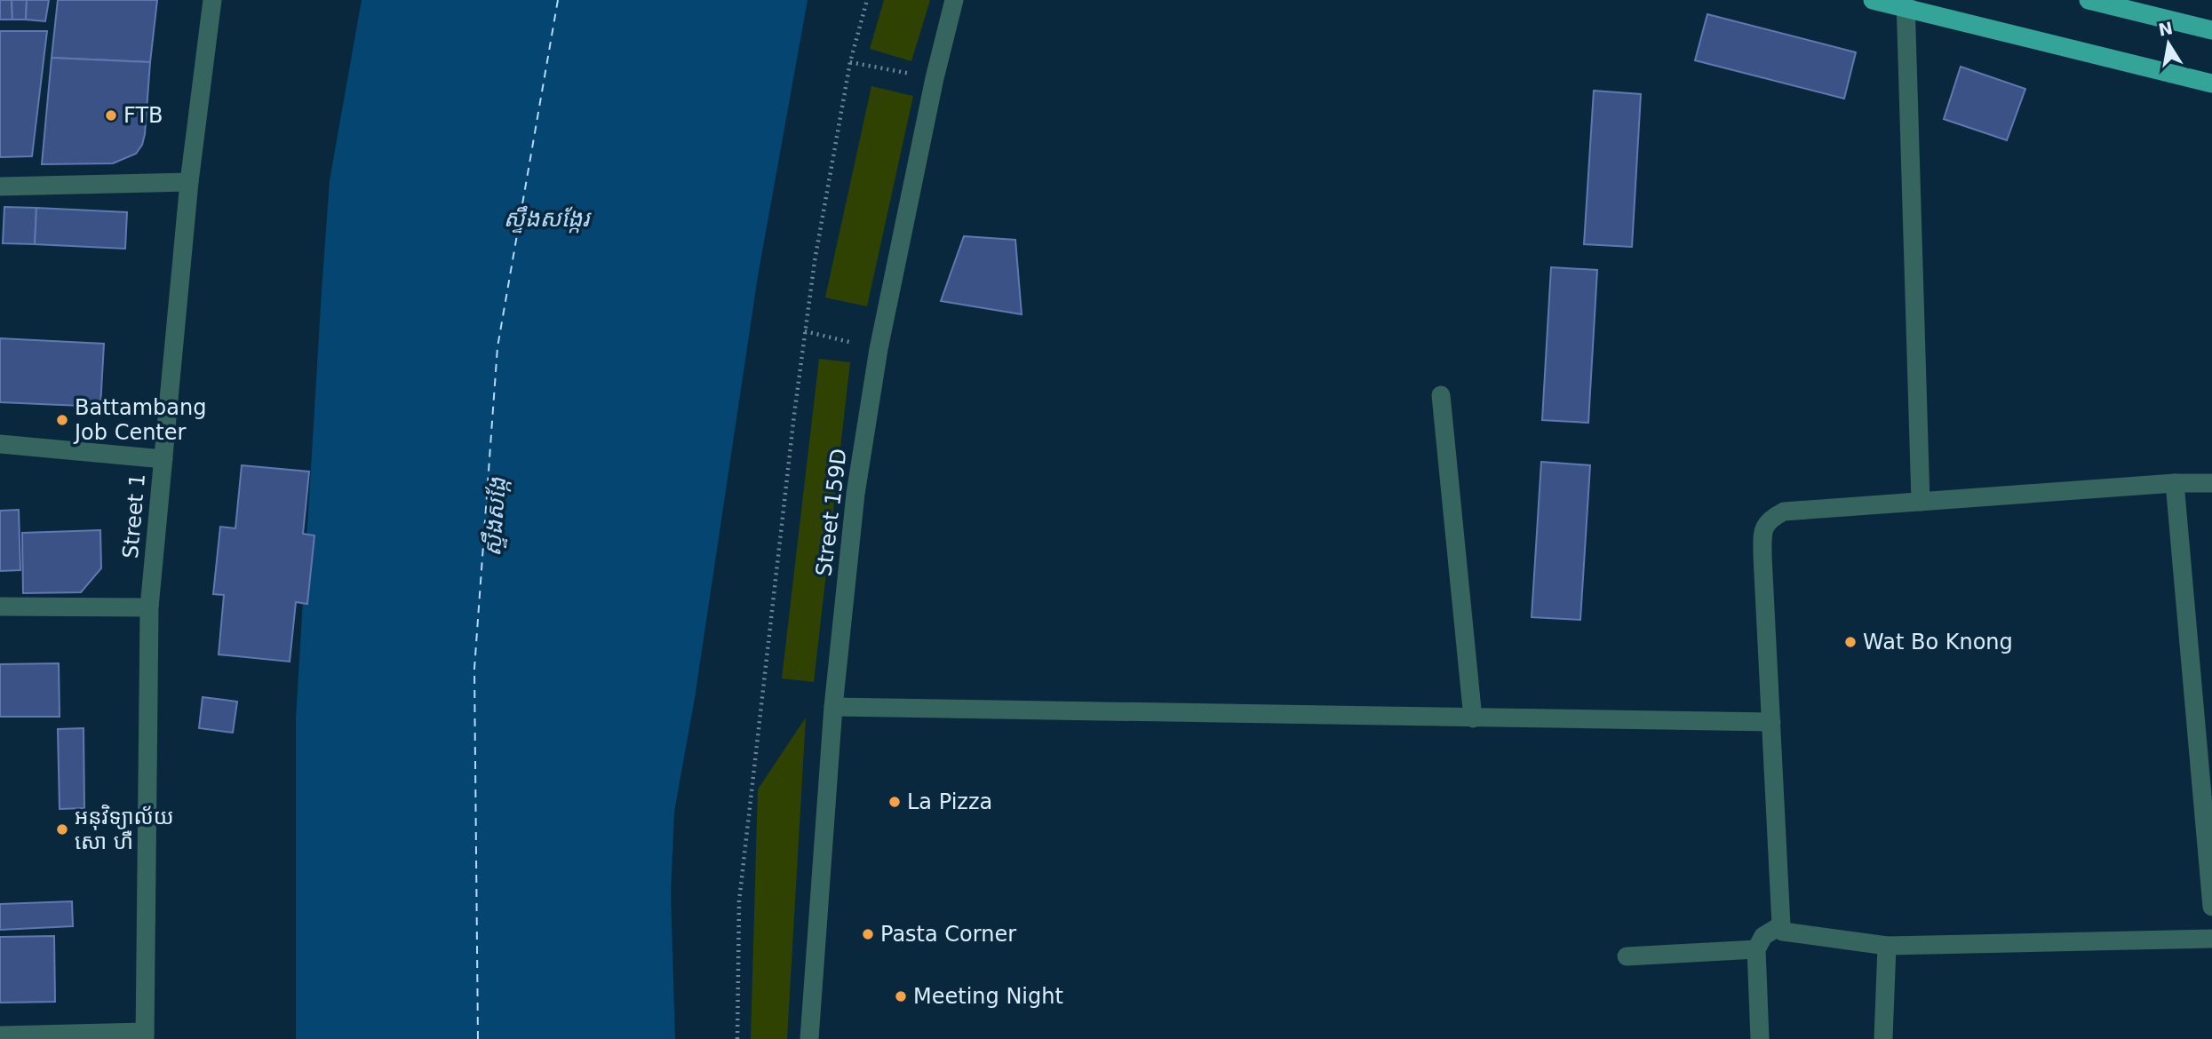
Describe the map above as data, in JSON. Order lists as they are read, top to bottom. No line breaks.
{"streets":{"street":["Street 159D","Street 1"]},"water":["ស្ទឹងសង្កែរ","ស្ទឹងសង្កែ"],"places":["FTB","Battambang Job Center","Wat Bo Knong","La Pizza","អនុវិទ្យាល័យ សោ ហឺ","Pasta Corner","Meeting Night"],"north":"top"}
